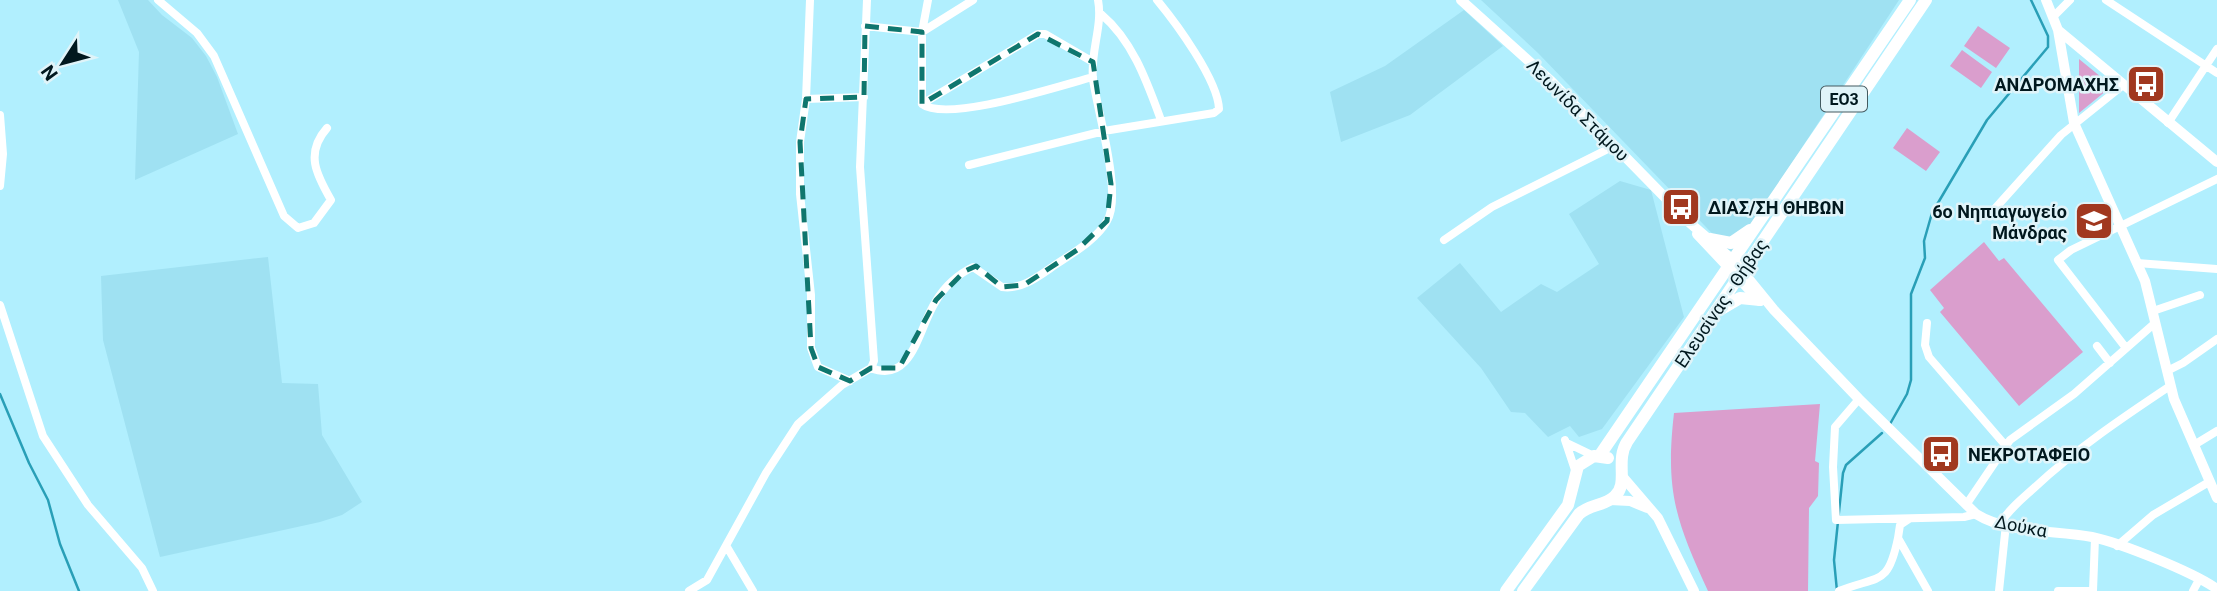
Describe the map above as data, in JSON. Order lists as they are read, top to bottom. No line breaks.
{"streets":{"main road":["ΕΟ3","Λεωνίδα Στάμου","Ελευσίνας - Θήβας","Δούκα"]},"crossings":[["ΕΟ3","Λεωνίδα Στάμου"],["ΕΟ3","Ελευσίνας - Θήβας"],["ΕΟ3","Δούκα"],["Λεωνίδα Στάμου","Ελευσίνας - Θήβας"],["Λεωνίδα Στάμου","Δούκα"],["Ελευσίνας - Θήβας","Δούκα"]],"places":{"bus stop":["ΑΝΔΡΟΜΑΧΗΣ","ΔΙΑΣ/ΣΗ ΘΗΒΩΝ","ΝΕΚΡΟΤΑΦΕΙΟ"],"school or university":["6ο Νηπιαγωγείο Μάνδρας"]},"north":"bottom left"}
